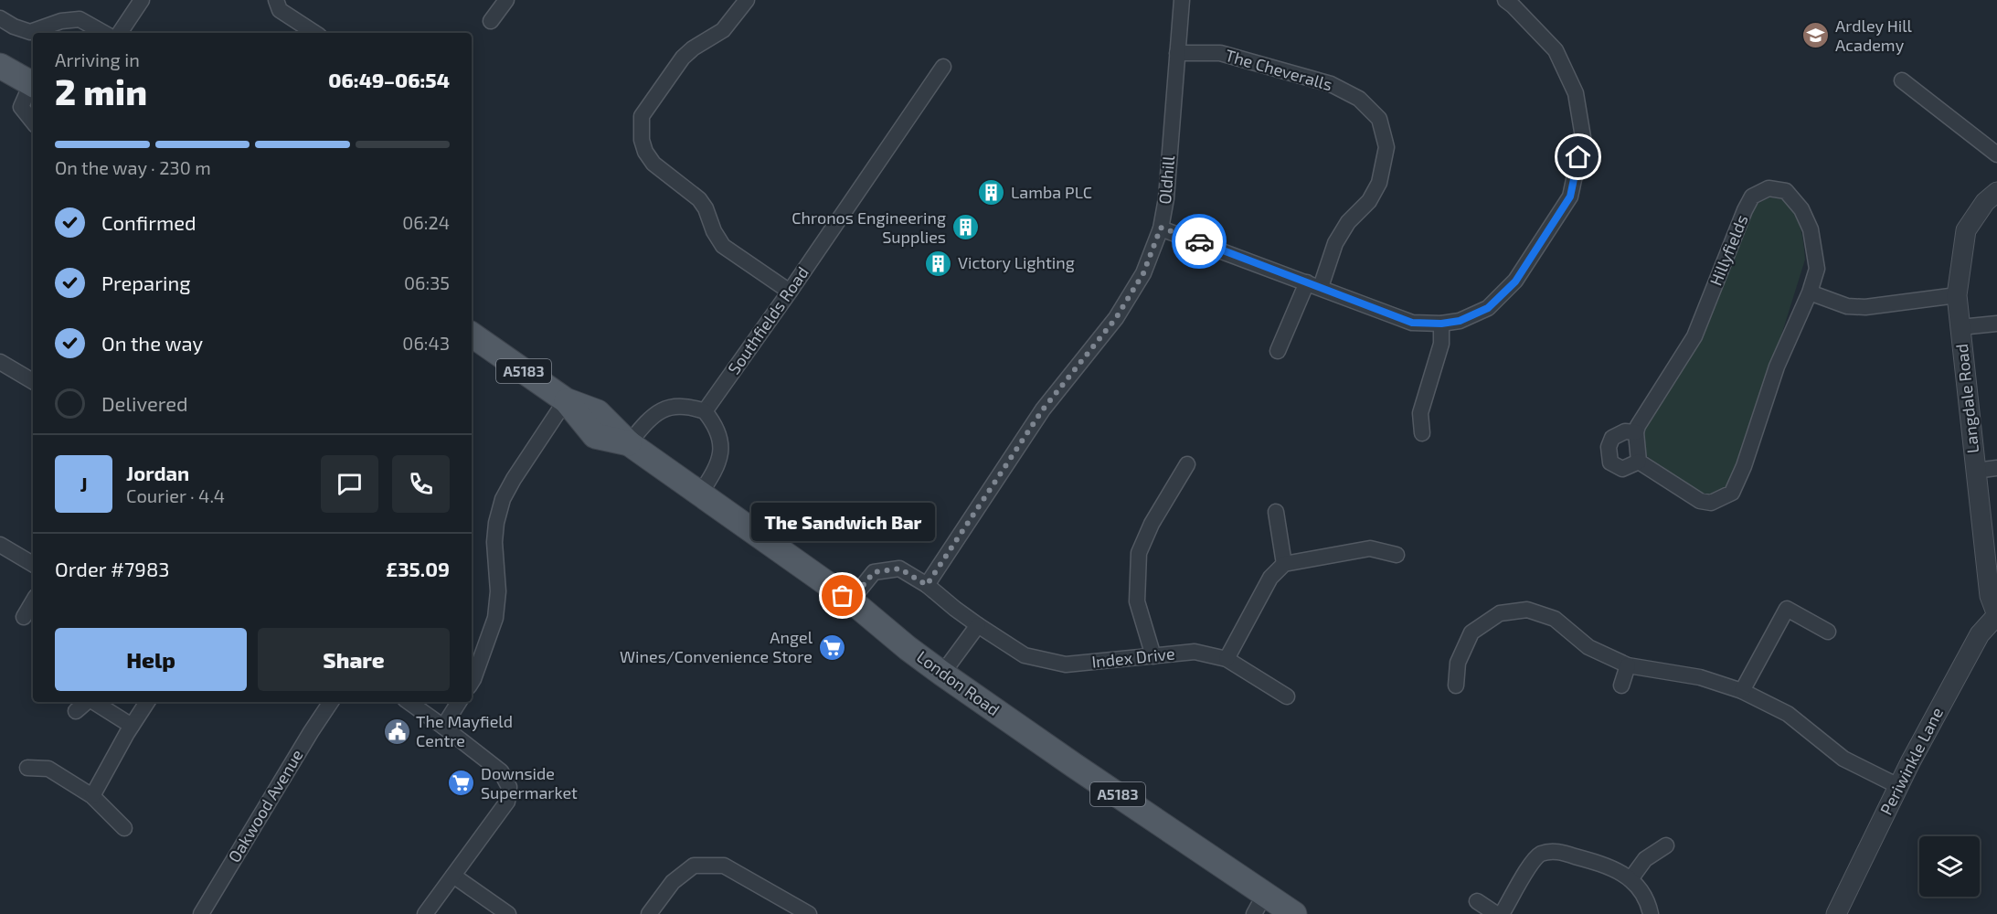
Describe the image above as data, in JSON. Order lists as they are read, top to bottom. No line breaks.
{"streets":{"main road":["A5183","London Road"],"street":["The Cheveralls","Oldhill","Hillyfields","Southfields Road","Langdale Road","Index Drive","Periwinkle Lane","Oakwood Avenue"]},"crossings":[["The Cheveralls","Oldhill"],["Oldhill","Index Drive"],["Langdale Road","Periwinkle Lane"],["Index Drive","London Road"]],"places":{"school or university":["Ardley Hill Academy"],"building":["Lamba PLC","Chronos Engineering Supplies","Victory Lighting"],"other":["The Sandwich Bar"],"supermarket":["Angel Wines/Convenience Store","Downside Supermarket"],"public building":["The Mayfield Centre"]},"page":{"heading":["2 min","Arriving in","06:49–06:54"],"panel":["Jordan","Courier · 4.4","Order #7983","£35.09"],"bar":"On the way · 230 m","list":[["Confirmed","06:24"],["Preparing","06:35"],["On the way","06:43"],"Delivered"],"round":"J","bubble":"The Sandwich Bar","buttons":["Help","Share"]}}
